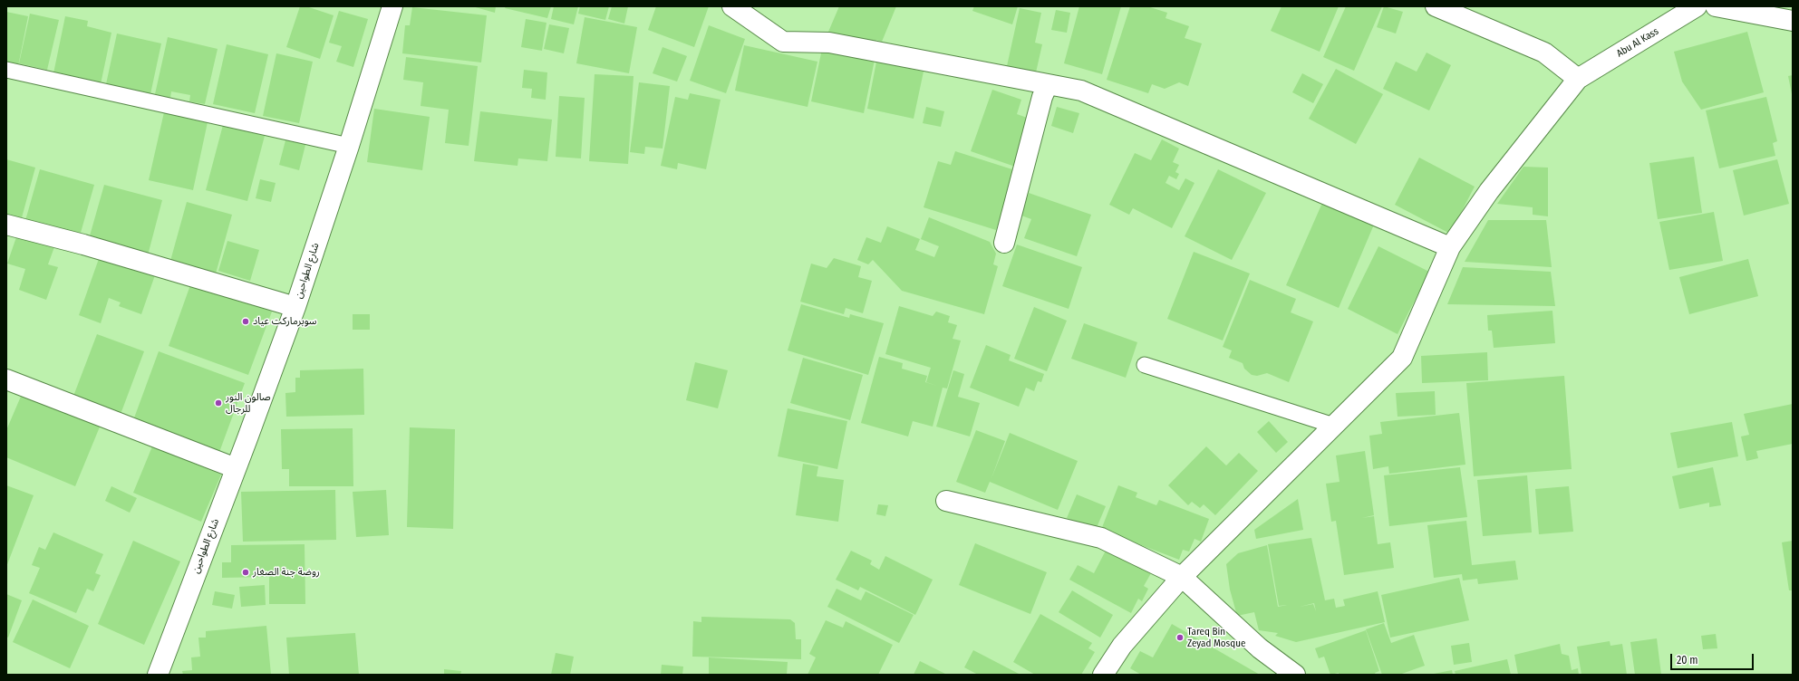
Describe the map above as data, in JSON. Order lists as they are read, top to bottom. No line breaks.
{"streets":{"street":["Abu Al Kass","شارع الطواحين"]},"places":["سوبرماركت عياد","صالون النور للرجال","روضة جنة الصغار","Tareq Bin Zeyad Mosque"],"scale_bar":"20 m"}
